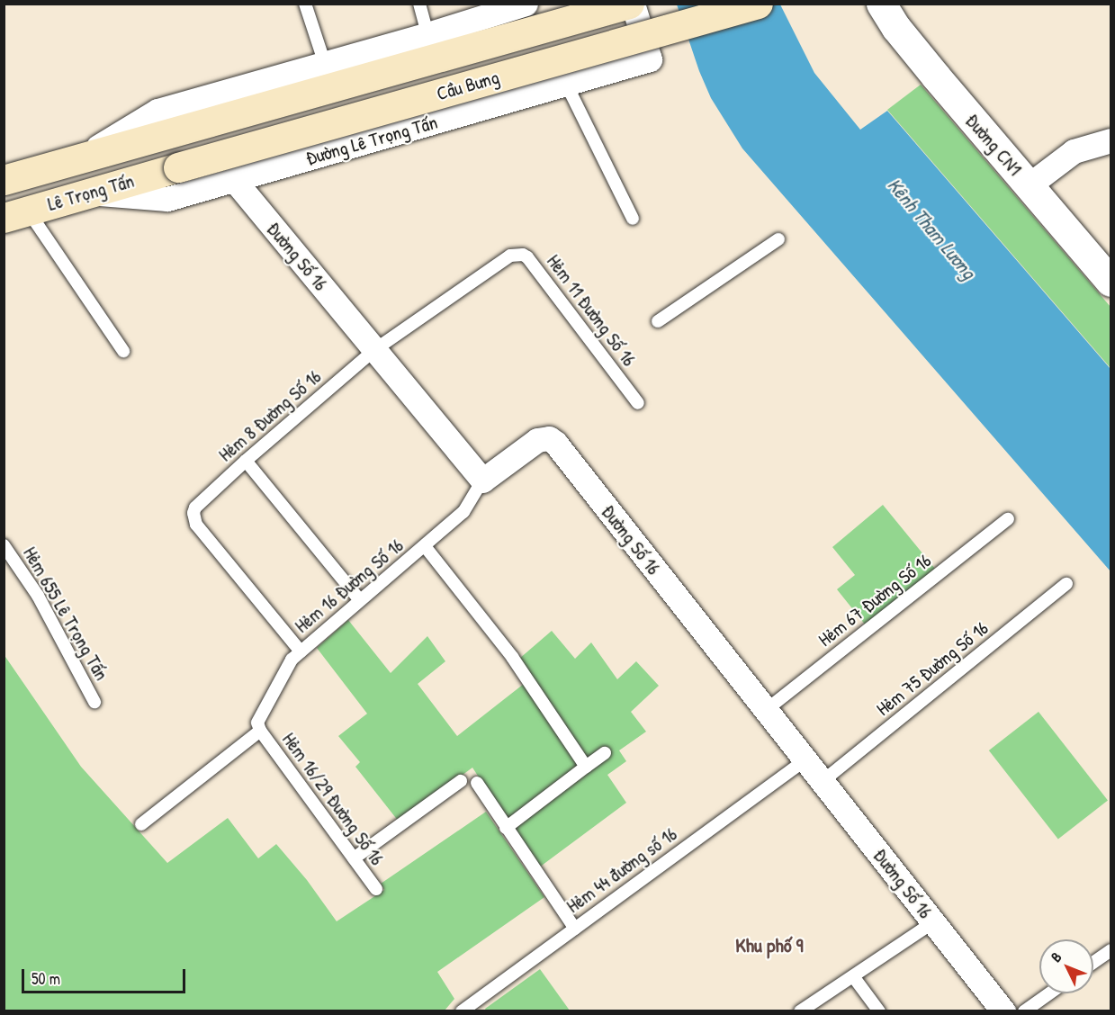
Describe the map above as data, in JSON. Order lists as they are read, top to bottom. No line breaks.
{"streets":{"main road":["Cầu Bưng","Lê Trọng Tấn"],"street":["Đường Lê Trọng Tấn","Đường CN1","Đường Số 16"],"lane":["Hẻm 11 Đường Số 16","Hẻm 8 Đường Số 16","Hẻm 16 Đường Số 16","Hẻm 67 Đường Số 16","Hẻm 655 Lê Trọng Tấn","Hẻm 75 Đường Số 16","Hẻm 16/29 Đường Số 16","Hẻm 44 đường số 16"]},"crossings":[["Cầu Bưng","Đường Lê Trọng Tấn"],["Cầu Bưng","Lê Trọng Tấn"],["Đường Lê Trọng Tấn","Lê Trọng Tấn"],["Đường Lê Trọng Tấn","Đường Số 16"],["Đường Số 16","Hẻm 11 Đường Số 16"],["Đường Số 16","Hẻm 8 Đường Số 16"],["Đường Số 16","Hẻm 16 Đường Số 16"],["Đường Số 16","Hẻm 67 Đường Số 16"],["Đường Số 16","Hẻm 75 Đường Số 16"],["Đường Số 16","Hẻm 44 đường số 16"],["Hẻm 11 Đường Số 16","Hẻm 8 Đường Số 16"],["Hẻm 8 Đường Số 16","Hẻm 16 Đường Số 16"],["Hẻm 16 Đường Số 16","Hẻm 16/29 Đường Số 16"]],"districts":["Khu phố 9"],"water":["Kênh Tham Lương"],"scale_bar":"50 m","north":"top left"}
